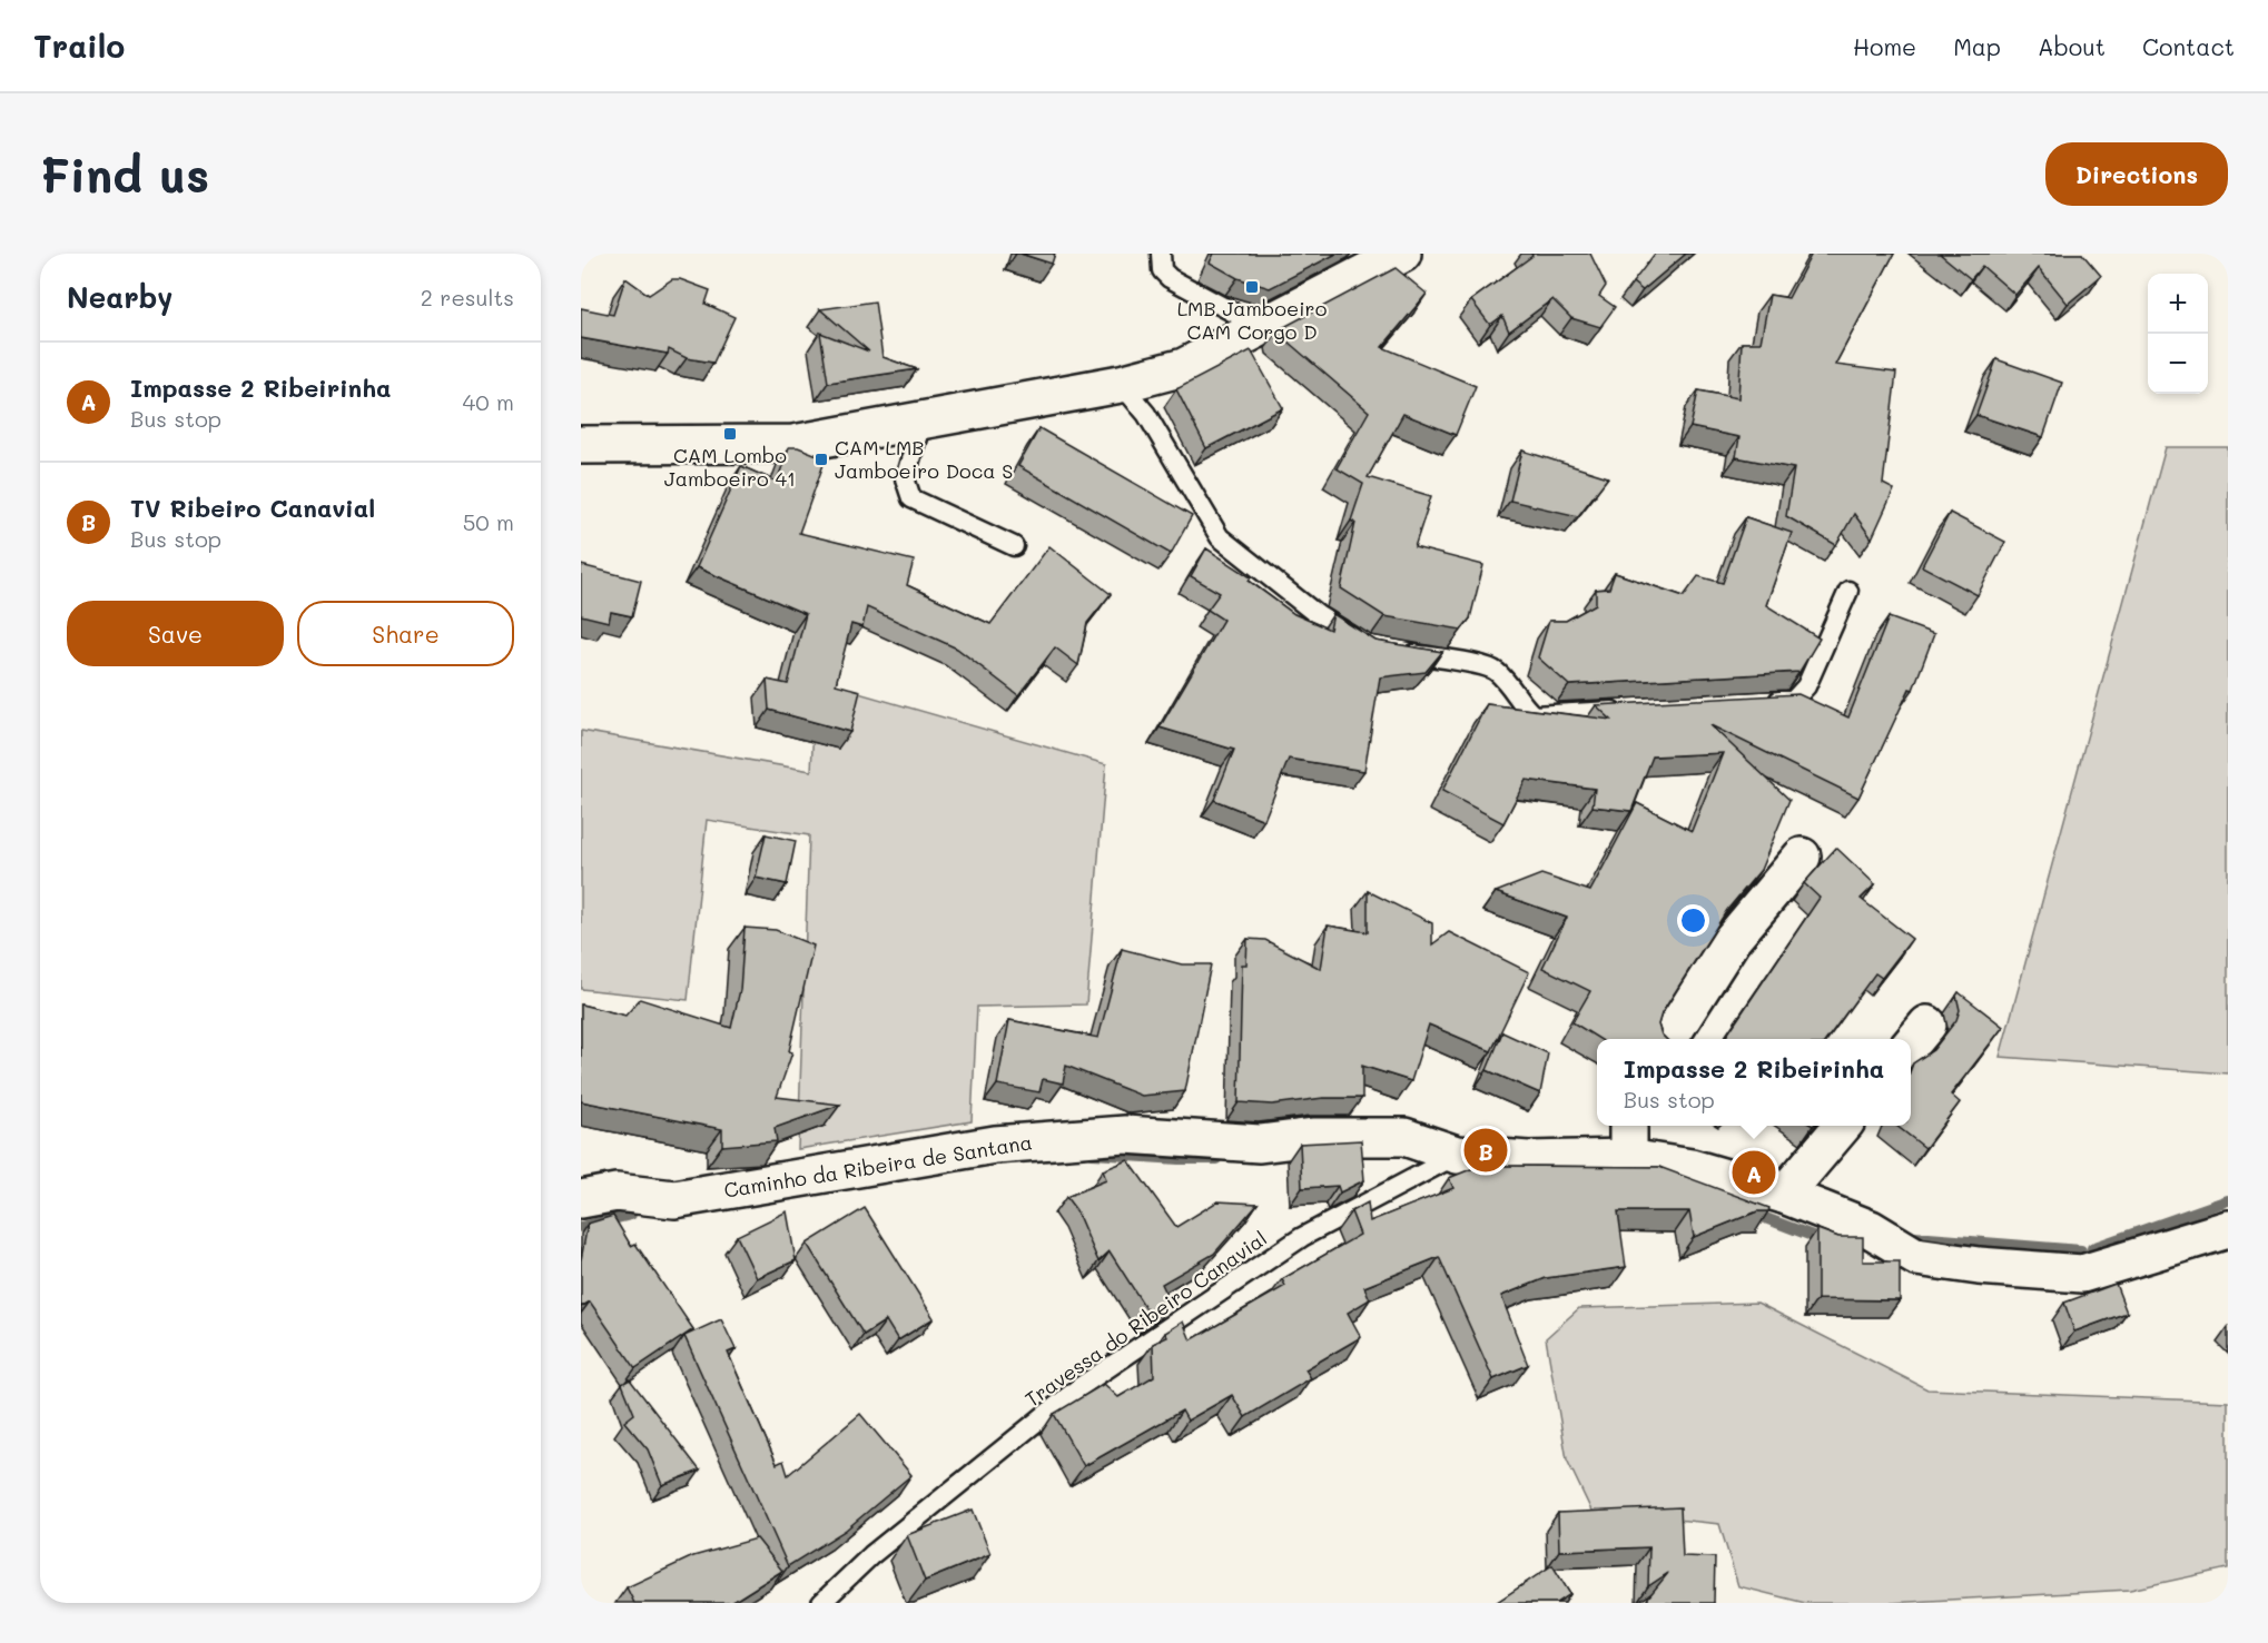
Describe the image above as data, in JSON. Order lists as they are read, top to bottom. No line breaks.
{"streets":{"street":["Caminho da Ribeira de Santana"],"lane":["Travessa do Ribeiro Canavial"]},"crossings":[["Caminho da Ribeira de Santana","Travessa do Ribeiro Canavial"]],"places":{"transit":["LMB Jamboeiro CAM Corgo D","CAM Lombo Jamboeiro 41","CAM LMB Jamboeiro Doca S"]},"page":{"header":"Trailo","nav":["Home","Map","About","Contact"],"buttons":["Directions",["Save","Share"]],"title":"Find us","heading":["Nearby","2 results"],"map_buttons":["+","−"],"list":[{"mark":"A","name":"Impasse 2 Ribeirinha","note":"Bus stop","value":"40 m"},{"mark":"B","name":"TV Ribeiro Canavial","note":"Bus stop","value":"50 m"}],"popup":["Impasse 2 Ribeirinha","Bus stop"],"pins":["B","A"]}}
